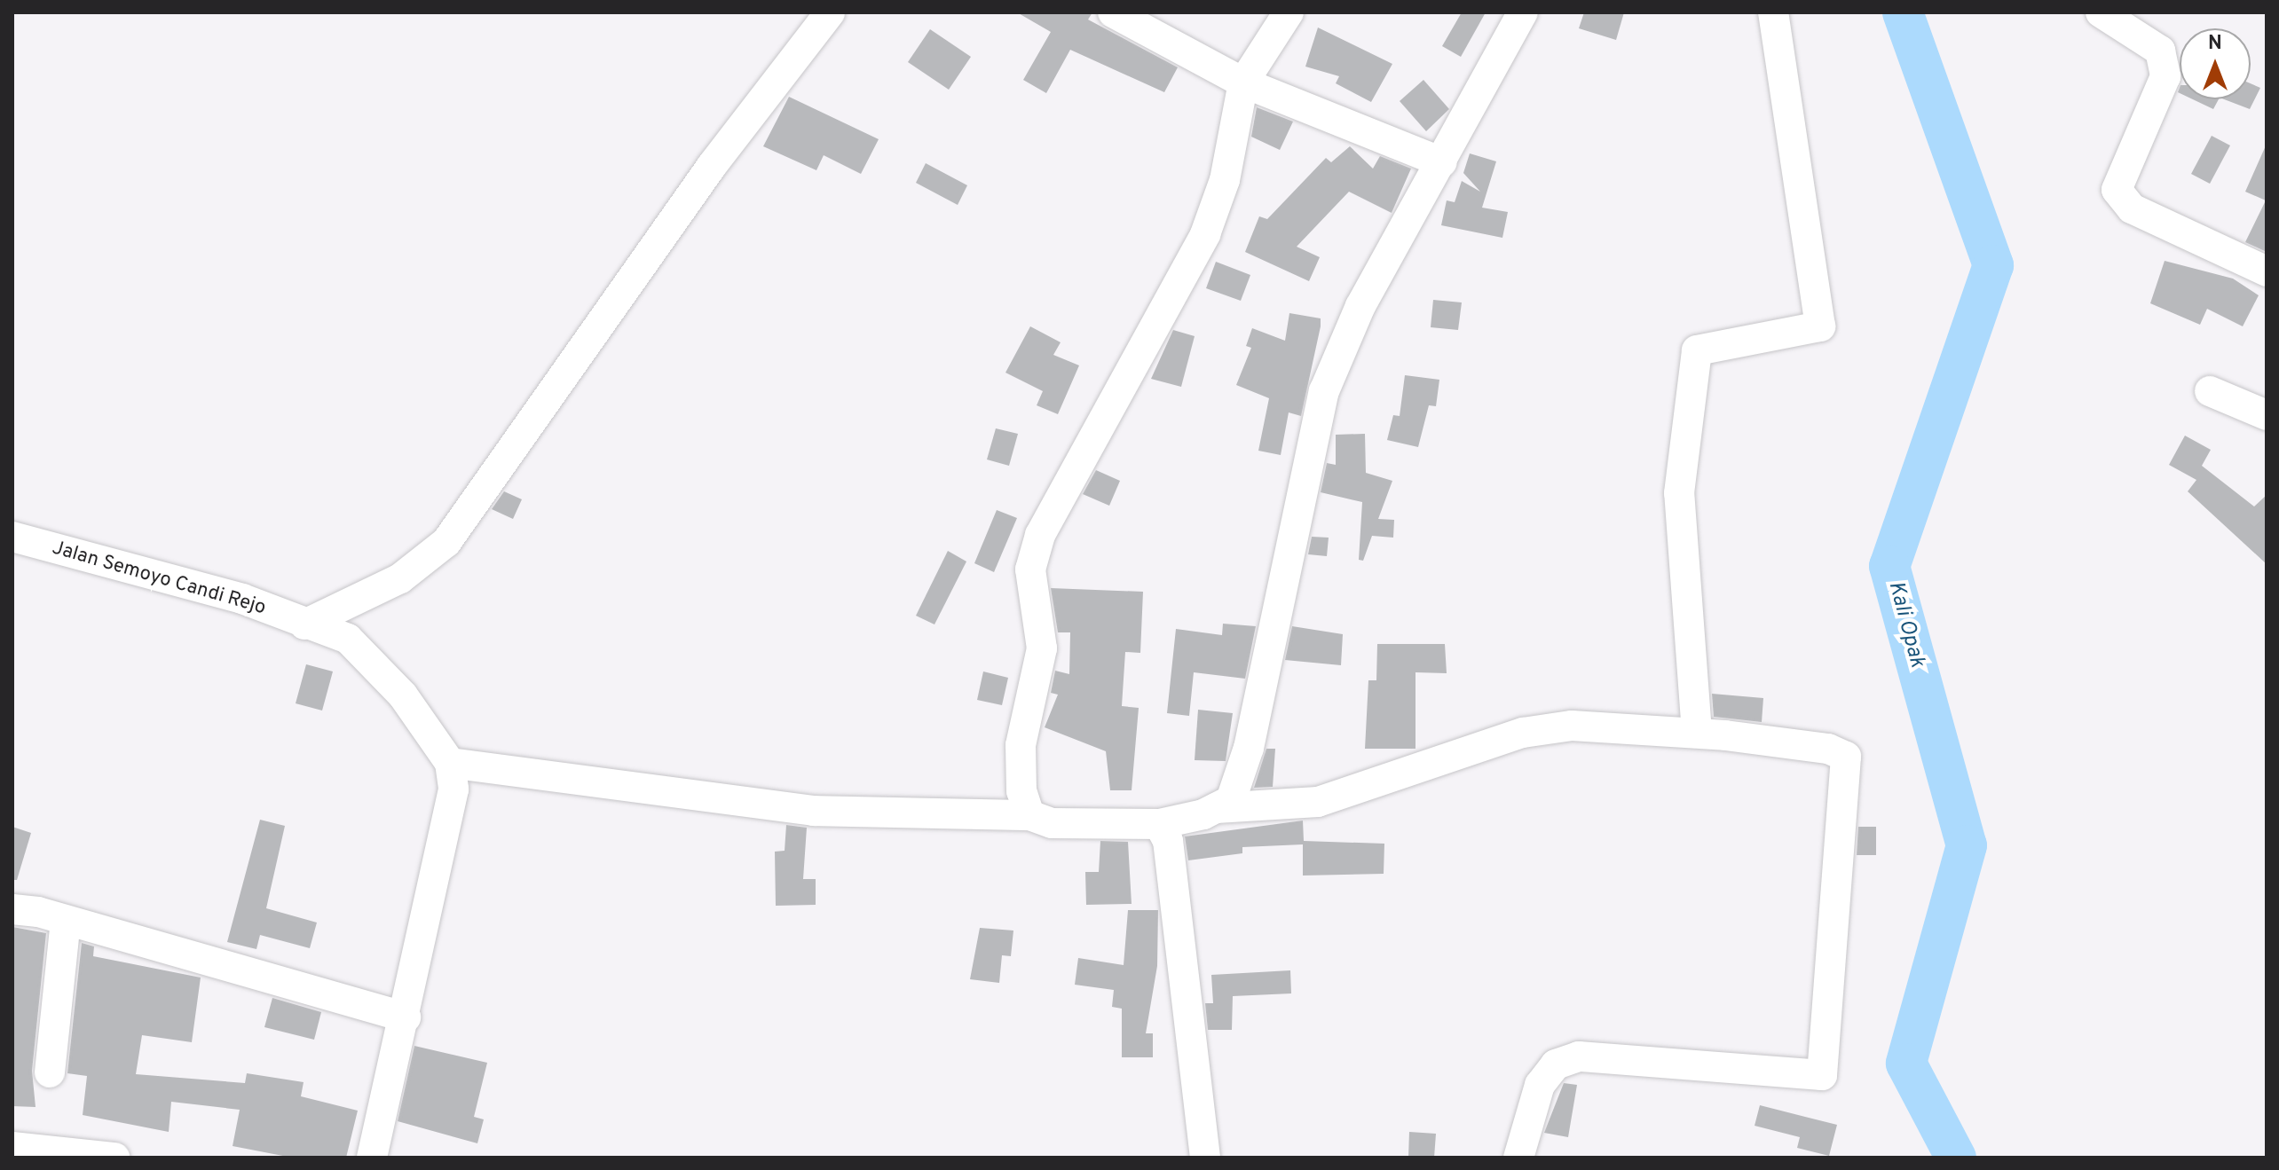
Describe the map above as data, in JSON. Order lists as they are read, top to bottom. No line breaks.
{"streets":{"street":["Jalan Semoyo Candi Rejo"]},"water":["Kali Opak"],"north":"top"}
